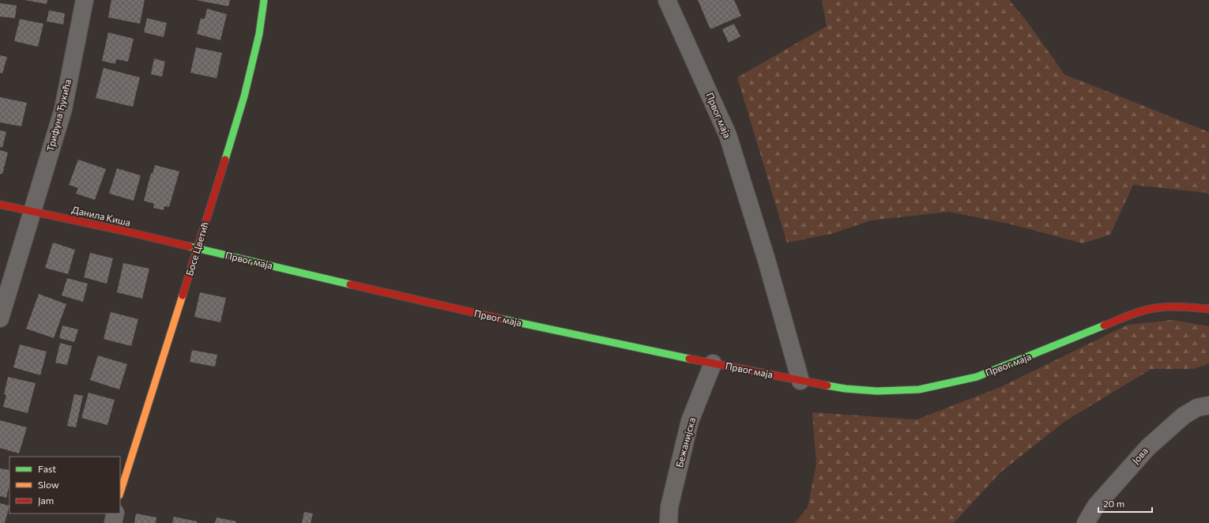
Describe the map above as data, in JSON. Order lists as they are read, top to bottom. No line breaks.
{"streets":{"street":["Трифуна Ђукића","Првог маја","Данила Киша","Босе Цветић","Бежанијска","Јова"]},"crossings":[["Трифуна Ђукића","Данила Киша"],["Првог маја","Данила Киша"],["Првог маја","Босе Цветић"],["Првог маја","Бежанијска"],["Данила Киша","Босе Цветић"]],"legend":["Fast","Slow","Jam"],"scale_bar":"20 m"}
